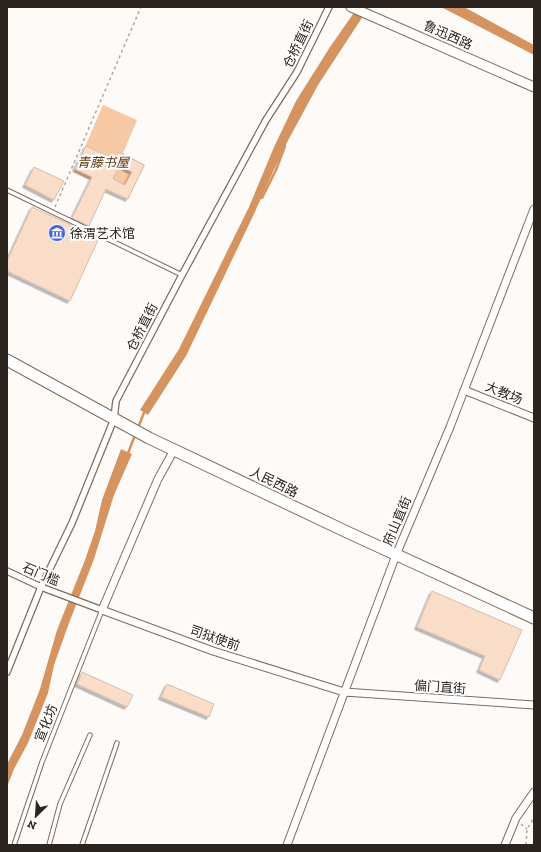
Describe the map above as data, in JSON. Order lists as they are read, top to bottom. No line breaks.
{"streets":{"main road":["人民西路"],"street":["鲁迅西路","仓桥直街","大教场","府山直街","石门槛","司狱使前","偏门直街"],"lane":["宣化坊"]},"crossings":[["仓桥直街","人民西路"],["仓桥直街","石门槛"],["大教场","府山直街"],["人民西路","府山直街"],["府山直街","司狱使前"],["府山直街","偏门直街"],["石门槛","司狱使前"],["司狱使前","偏门直街"],["司狱使前","宣化坊"]],"parks":["青藤书屋"],"places":{"museum":["徐渭艺术馆"]},"north":"bottom left"}
